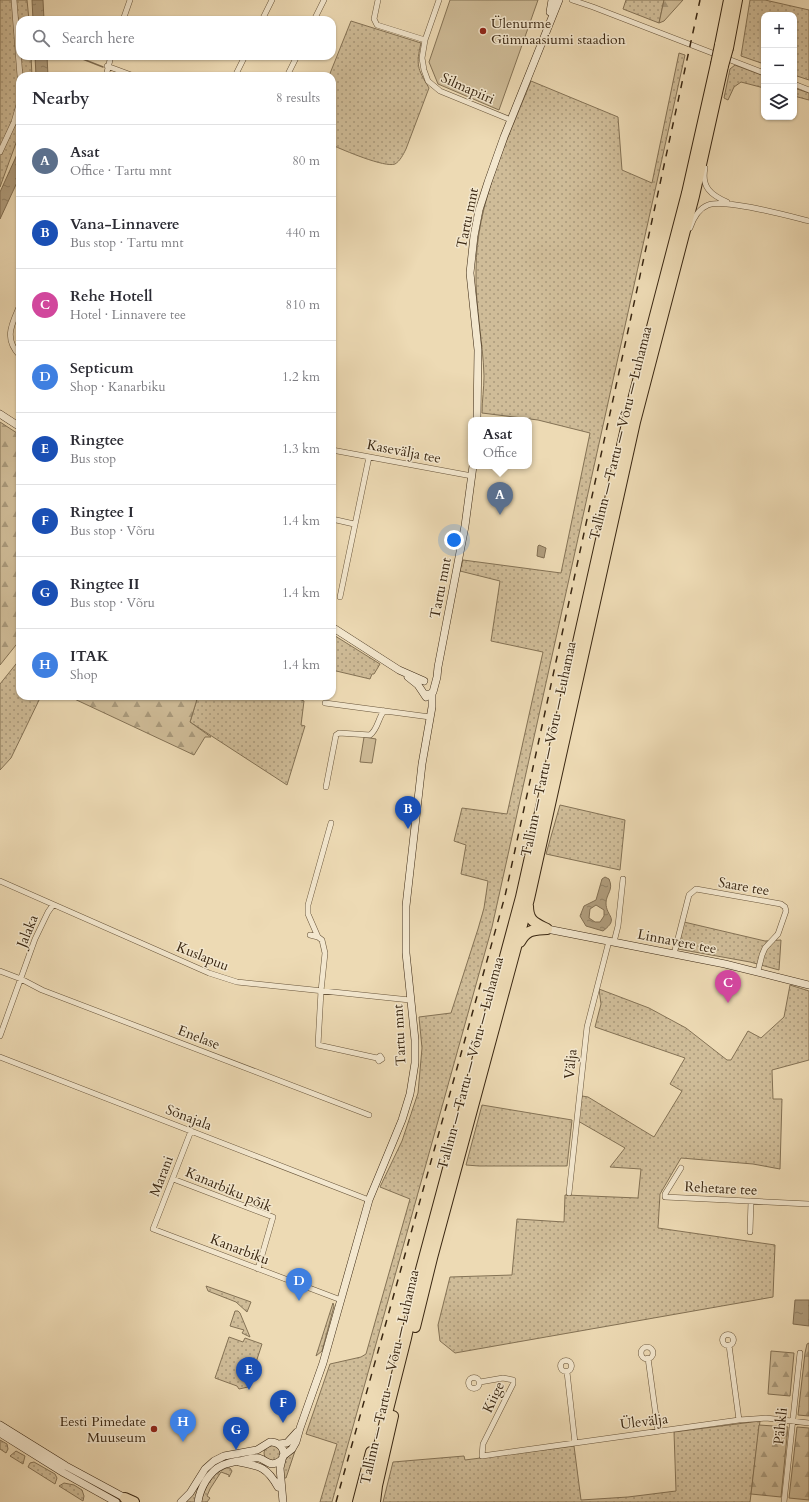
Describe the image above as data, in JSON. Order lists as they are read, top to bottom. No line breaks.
{"streets":{"highway":["Tallinn — Tartu — Võru — Luhamaa"],"street":["Silmapiiri","Tartu mnt","Kasevälja tee","Saare tee","Jalaka","Linnavere tee","Kuslapuu","Enelase","Välja","Sõnajala","Marani","Rehetare tee","Kanarbiku põik","Kanarbiku","Kiige","Ülevälja","Pähkli"]},"crossings":[["Silmapiiri","Tartu mnt"],["Tartu mnt","Kasevälja tee"],["Tartu mnt","Kuslapuu"],["Tartu mnt","Sõnajala"],["Tartu mnt","Kanarbiku"],["Saare tee","Linnavere tee"],["Jalaka","Kuslapuu"],["Jalaka","Enelase"],["Linnavere tee","Välja"],["Sõnajala","Marani"],["Marani","Kanarbiku põik"],["Marani","Kanarbiku"],["Kanarbiku põik","Kanarbiku"],["Kiige","Ülevälja"],["Ülevälja","Pähkli"]],"places":["Ülenurme Gümnaasiumi staadion","Eesti Pimedate Muuseum"],"page":{"map_buttons":["+","−"],"search":"Search here","heading":["Nearby","8 results"],"list":[{"mark":"A","name":"Asat","note":"Office · Tartu mnt","value":"80 m"},{"mark":"B","name":"Vana-Linnavere","note":"Bus stop · Tartu mnt","value":"440 m"},{"mark":"C","name":"Rehe Hotell","note":"Hotel · Linnavere tee","value":"810 m"},{"mark":"D","name":"Septicum","note":"Shop · Kanarbiku","value":"1.2 km"},{"mark":"E","name":"Ringtee","note":"Bus stop","value":"1.3 km"},{"mark":"F","name":"Ringtee I","note":"Bus stop · Võru","value":"1.4 km"},{"mark":"G","name":"Ringtee II","note":"Bus stop · Võru","value":"1.4 km"},{"mark":"H","name":"ITAK","note":"Shop","value":"1.4 km"}],"popup":["Asat","Office"],"pins":["A","B","C","D","E","F","H","G"]}}
